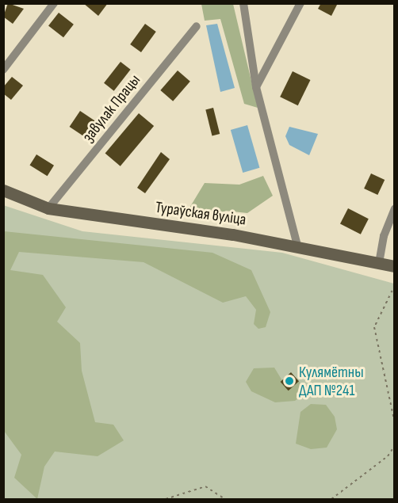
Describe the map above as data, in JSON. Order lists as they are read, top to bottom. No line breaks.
{"streets":{"street":["завулак Працы","Тураўская вуліца"]},"crossings":[["завулак Працы","Тураўская вуліца"]],"places":["Кулямётны ДАП №241"]}
